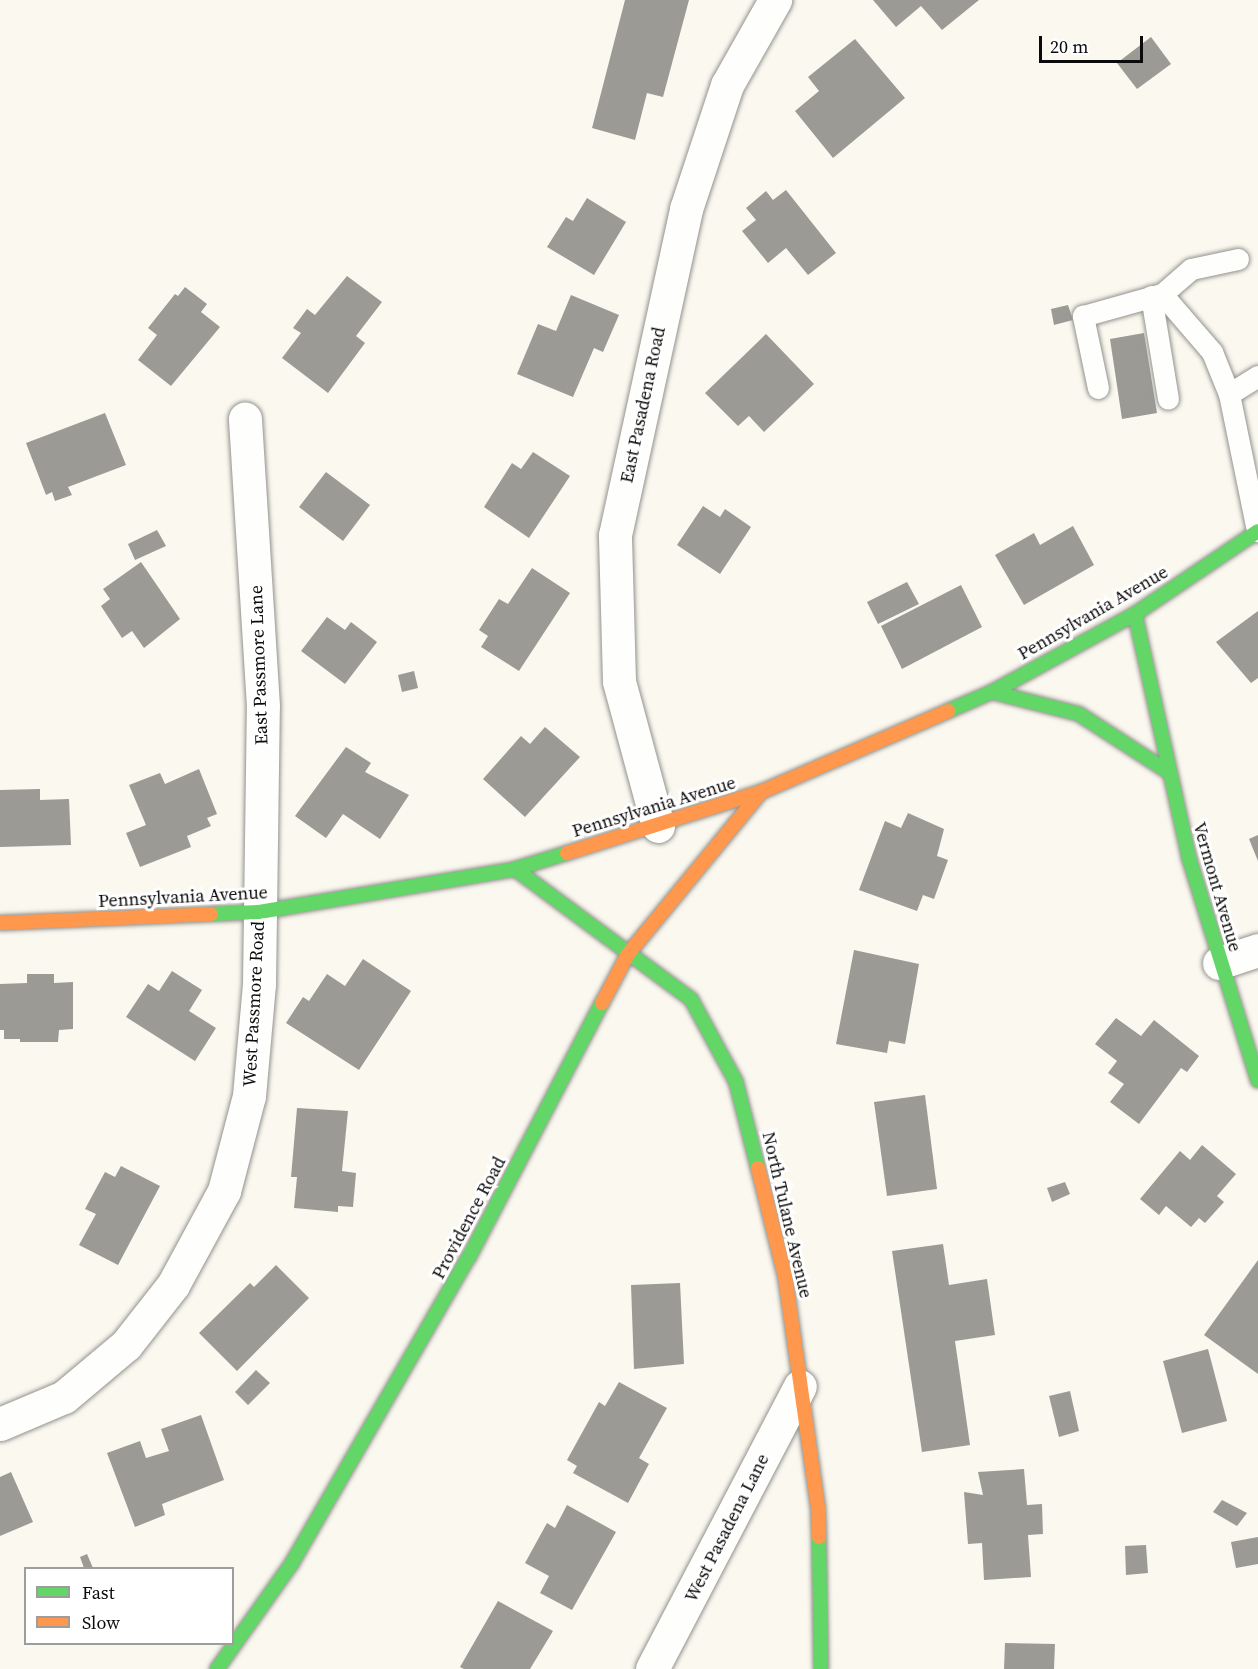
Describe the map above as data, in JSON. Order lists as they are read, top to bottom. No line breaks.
{"streets":{"street":["East Pasadena Road","Pennsylvania Avenue","East Passmore Lane","Vermont Avenue","West Passmore Road","North Tulane Avenue","Providence Road","West Pasadena Lane"]},"crossings":[["East Pasadena Road","Pennsylvania Avenue"],["Pennsylvania Avenue","East Passmore Lane"],["Pennsylvania Avenue","Vermont Avenue"],["Pennsylvania Avenue","West Passmore Road"],["Pennsylvania Avenue","North Tulane Avenue"],["Pennsylvania Avenue","Providence Road"],["East Passmore Lane","West Passmore Road"],["North Tulane Avenue","Providence Road"],["North Tulane Avenue","West Pasadena Lane"]],"legend":["Fast","Slow"],"scale_bar":"20 m"}
